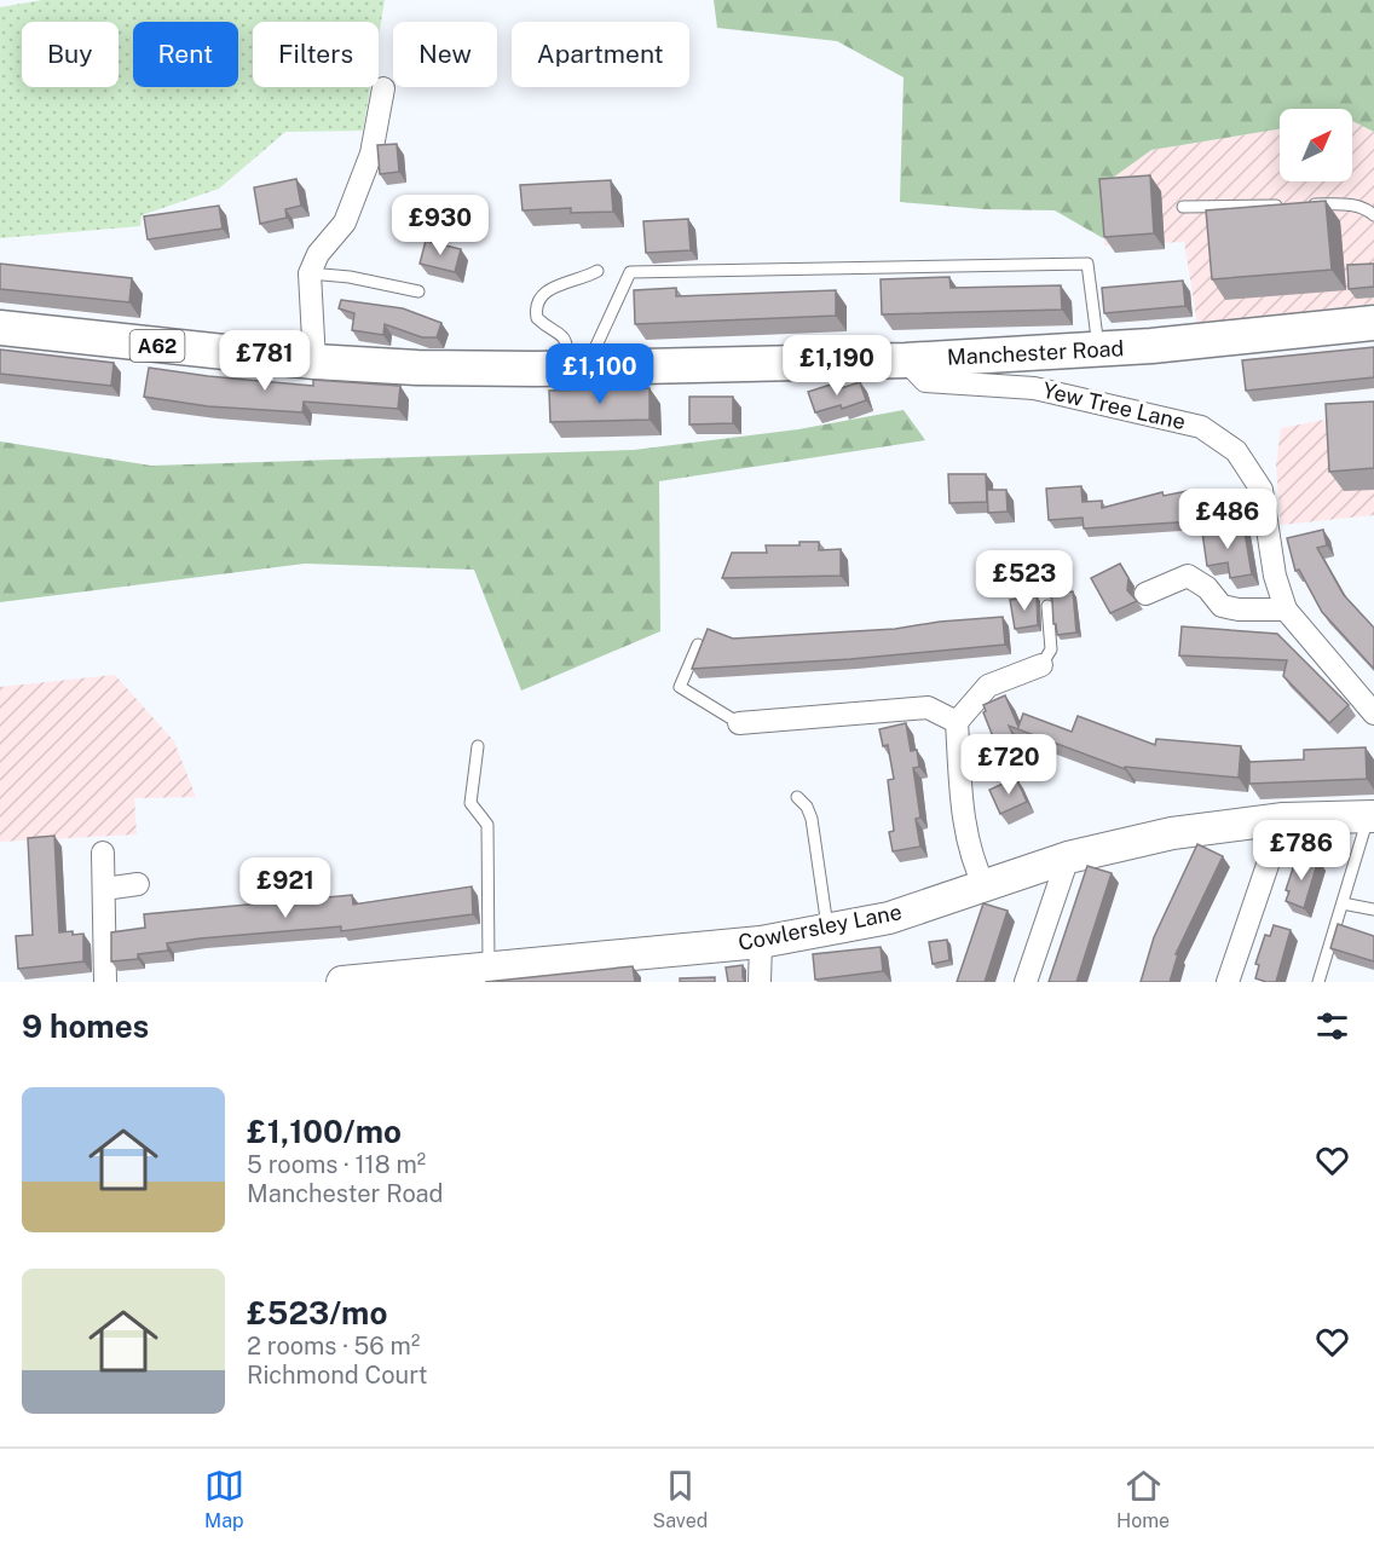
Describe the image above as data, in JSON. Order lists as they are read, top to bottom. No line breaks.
{"streets":{"main road":["A62","Manchester Road"],"street":["Yew Tree Lane","Cowlersley Lane"]},"crossings":[["Manchester Road","Yew Tree Lane"]],"north":"top right","page":{"chip":["Buy","Rent","Filters","New","Apartment"],"price":["£930","£781","£1,190","£1,100","£486","£523","£720","£786","£921"],"heading":"9 homes","list":[{"name":"£1,100/mo","note":"5 rooms · 118 m² · Manchester Road"},{"name":"£523/mo","note":"2 rooms · 56 m² · Richmond Court"}],"tabs":["Map","Saved","Home"]}}
